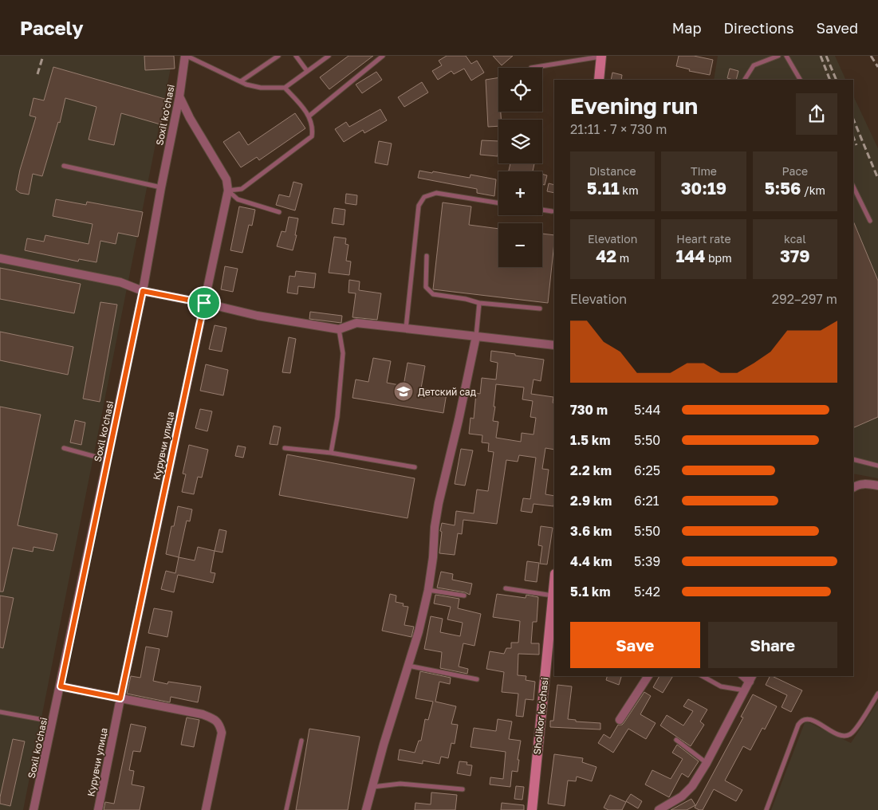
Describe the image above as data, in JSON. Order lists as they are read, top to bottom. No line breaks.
{"streets":{"street":["Soxil ko'chasi","Курувчи улица","Sholikor ko'chasi"]},"crossings":[["Soxil ko'chasi","Курувчи улица"]],"places":{"school or university":["Детский сад"]},"page":{"header":"Pacely","nav":["Map","Directions","Saved"],"map_buttons":["+","−"],"heading":["Evening run","21:11 · 7 × 730 m"],"stats":[["Distance","5.11 km"],["Time","30:19"],["Pace","5:56 /km"],["Elevation","42 m"],["Heart rate","144 bpm"],["kcal","379"]],"chart":["Elevation","292–297 m"],"list":[{"name":"730 m","note":"5:44"},{"name":"1.5 km","note":"5:50"},{"name":"2.2 km","note":"6:25"},{"name":"2.9 km","note":"6:21"},{"name":"3.6 km","note":"5:50"},{"name":"4.4 km","note":"5:39"},{"name":"5.1 km","note":"5:42"}],"buttons":["Save","Share"]}}
